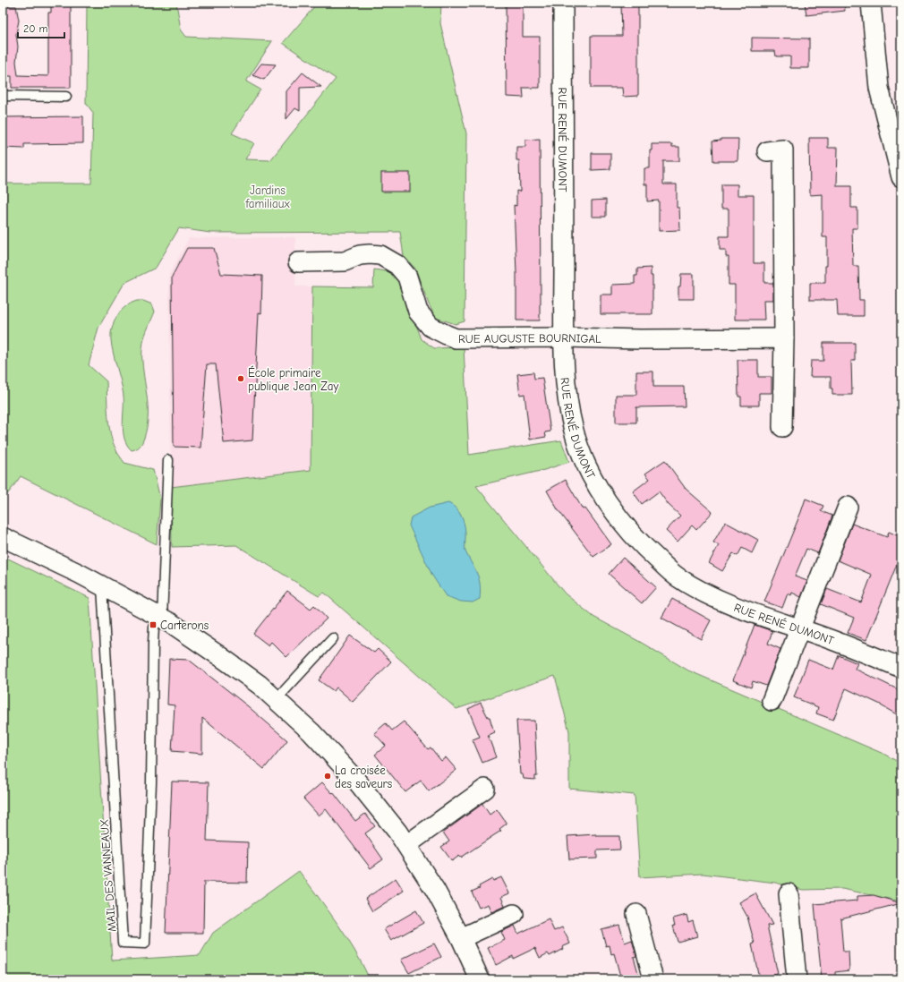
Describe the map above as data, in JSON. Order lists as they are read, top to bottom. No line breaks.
{"streets":{"street":["RUE RENÉ DUMONT","RUE AUGUSTE BOURNIGAL"],"lane":["MAIL DES VANNEAUX"]},"crossings":[["RUE RENÉ DUMONT","RUE AUGUSTE BOURNIGAL"]],"parks":["Jardins familiaux"],"places":{"other":["École primaire publique Jean Zay","La croisée des saveurs"],"transit":["Carterons"]},"scale_bar":"20 m"}
